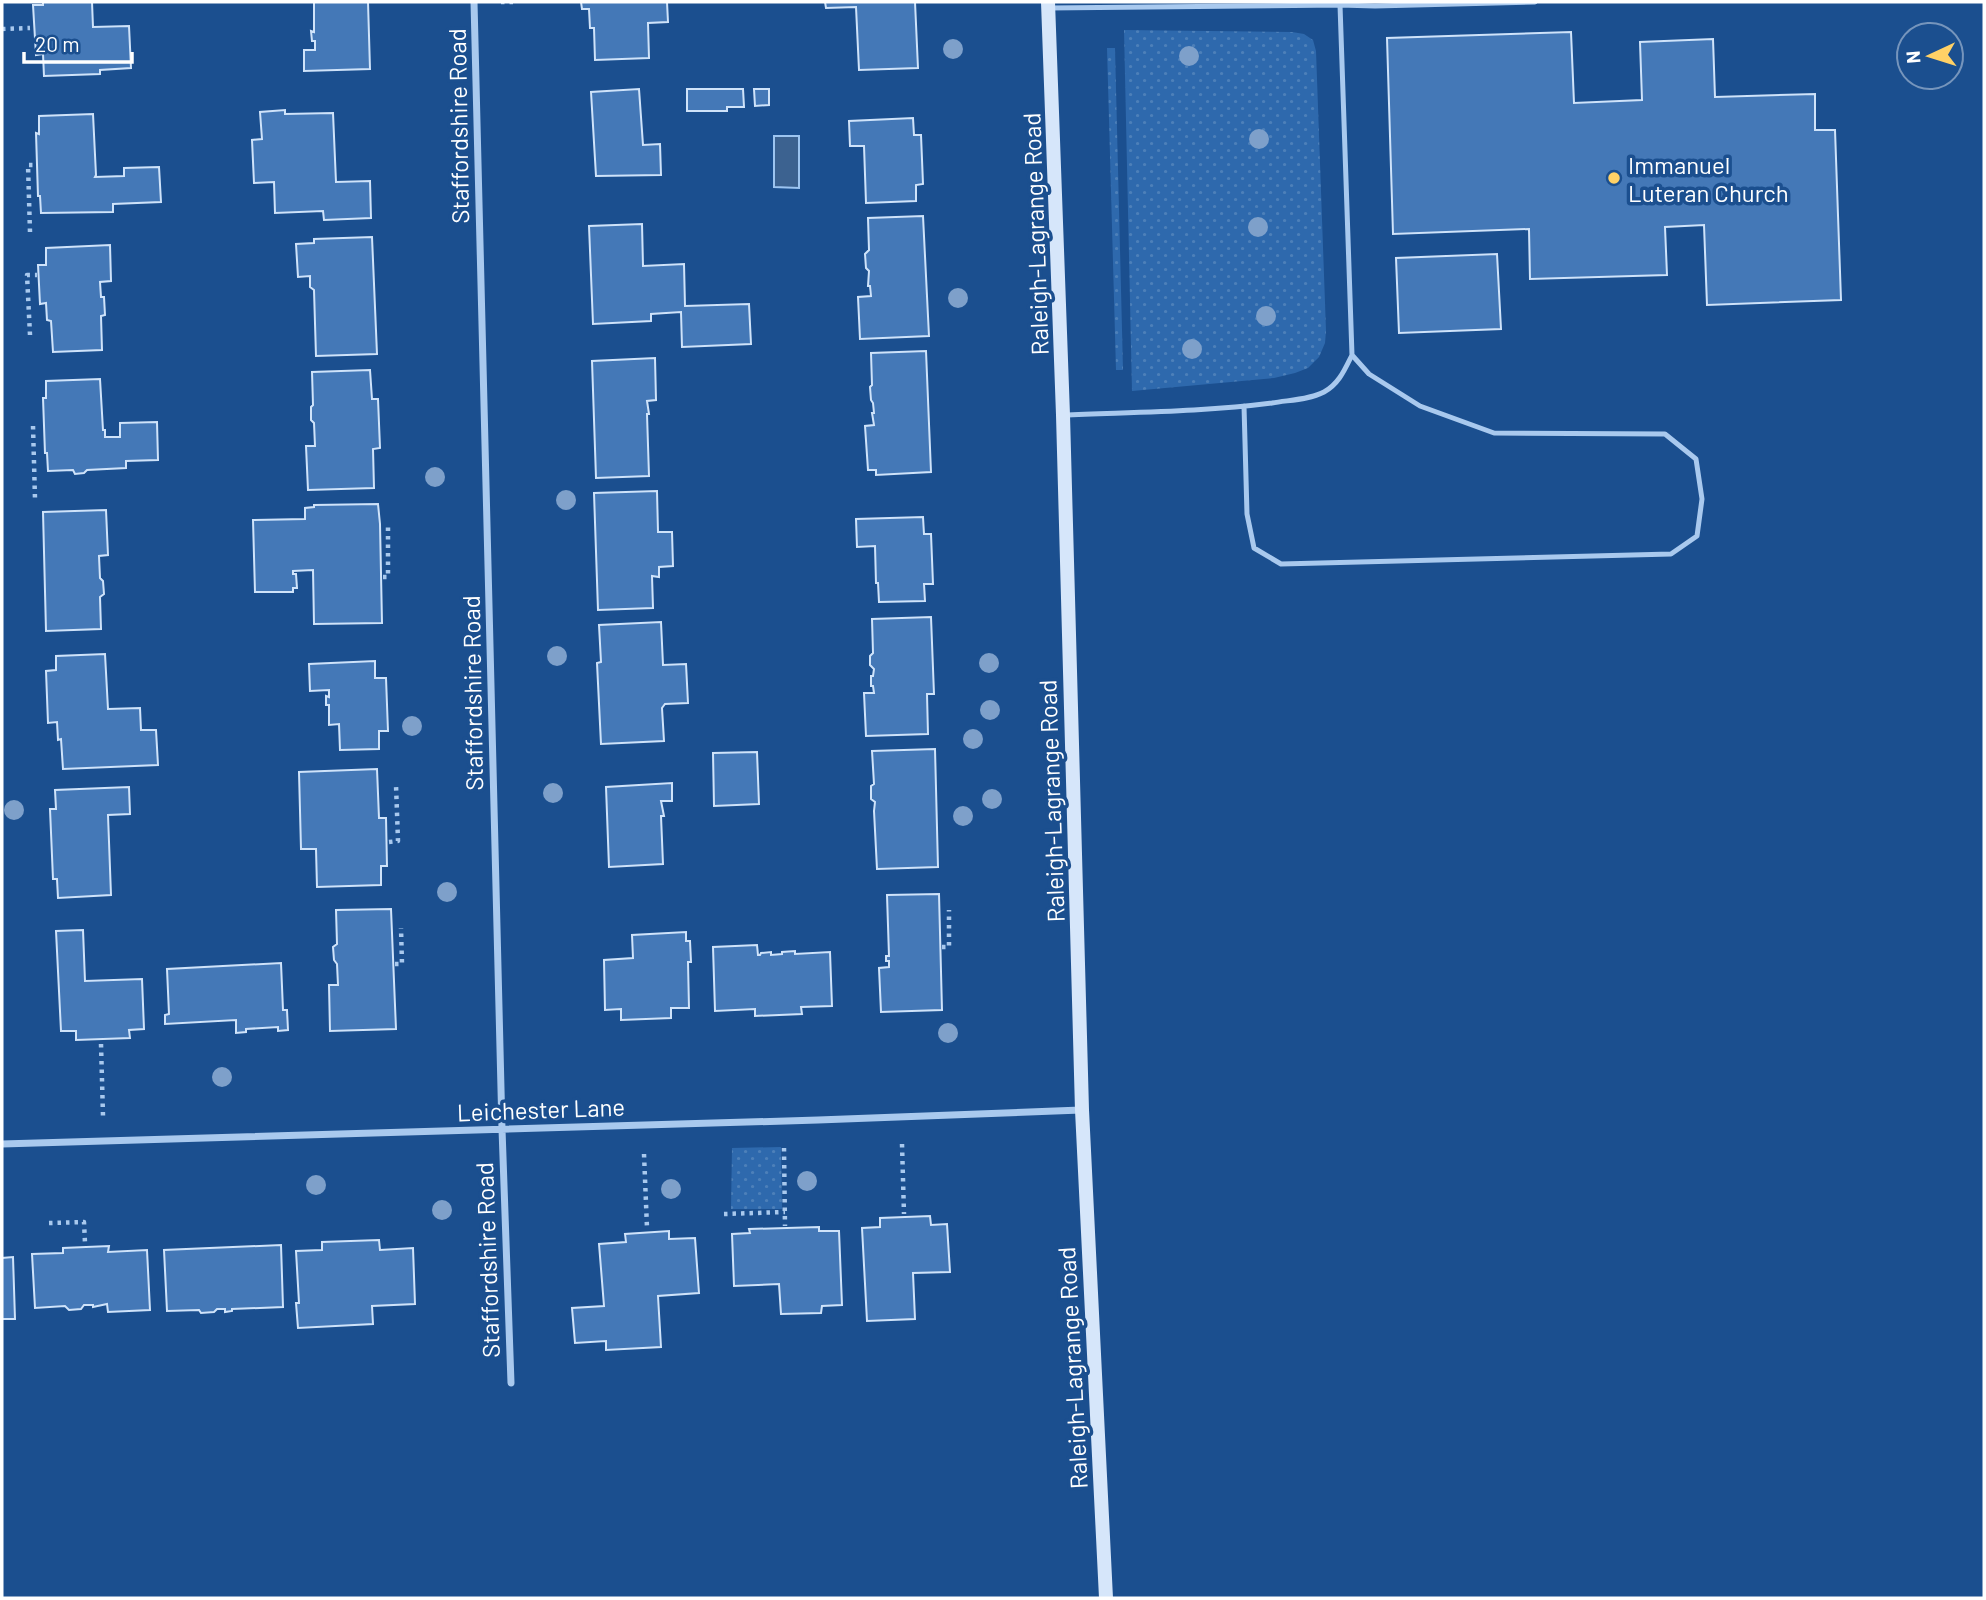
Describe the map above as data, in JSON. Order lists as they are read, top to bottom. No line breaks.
{"streets":{"main road":["Raleigh-Lagrange Road"],"street":["Staffordshire Road","Leichester Lane"]},"crossings":[["Staffordshire Road","Leichester Lane"],["Raleigh-Lagrange Road","Leichester Lane"]],"places":["Immanuel Luteran Church"],"scale_bar":"20 m","north":"left"}
